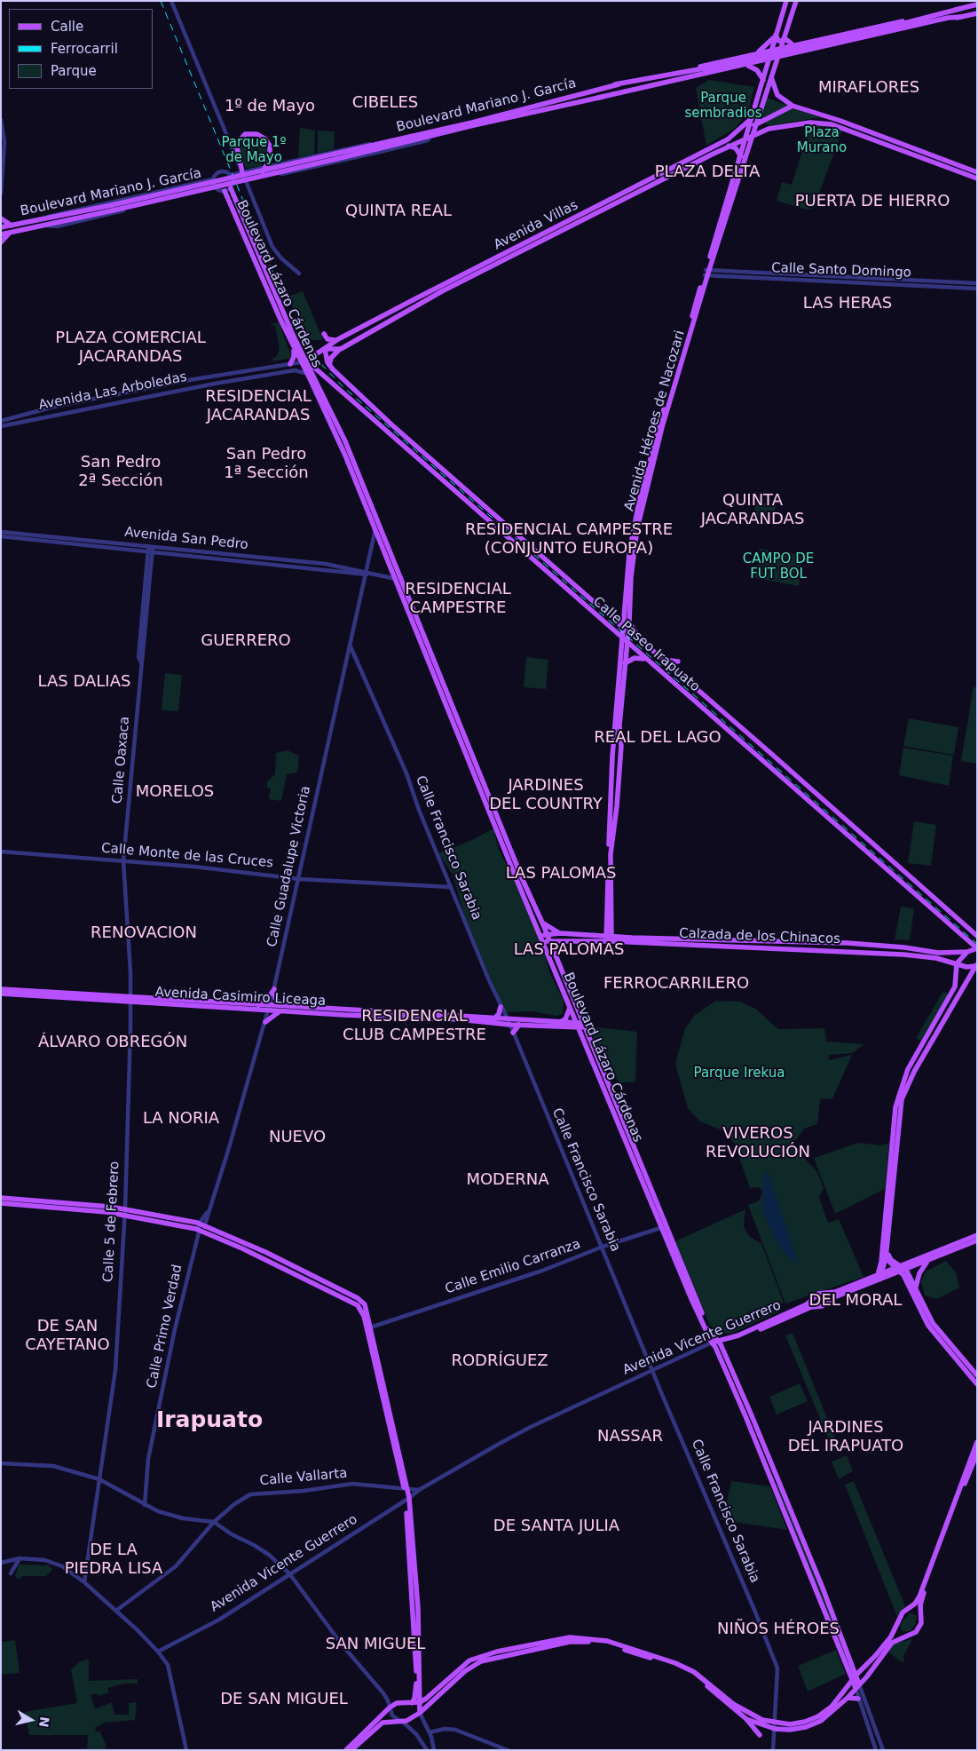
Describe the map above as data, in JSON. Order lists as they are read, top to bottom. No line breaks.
{"streets":{"main road":["Boulevard Mariano J. García","Avenida Villas","Boulevard Lázaro Cárdenas","Avenida Héroes de Nacozari","Calle Paseo Irapuato","Calzada de los Chinacos","Avenida Casimiro Liceaga","Avenida Vicente Guerrero"],"street":["Calle Santo Domingo","Avenida Las Arboledas","Avenida San Pedro","Calle Oaxaca","Calle Francisco Sarabia","Calle Monte de las Cruces","Calle Guadalupe Victoria","Calle 5 de Febrero","Calle Emilio Carranza","Calle Primo Verdad","Calle Vallarta"]},"crossings":[["Boulevard Mariano J. García","Avenida Héroes de Nacozari"],["Avenida Villas","Boulevard Lázaro Cárdenas"],["Avenida Villas","Avenida Héroes de Nacozari"],["Avenida Villas","Calle Paseo Irapuato"],["Calle Santo Domingo","Avenida Héroes de Nacozari"],["Boulevard Lázaro Cárdenas","Avenida Las Arboledas"],["Boulevard Lázaro Cárdenas","Avenida San Pedro"],["Boulevard Lázaro Cárdenas","Calle Paseo Irapuato"],["Boulevard Lázaro Cárdenas","Calle Guadalupe Victoria"],["Boulevard Lázaro Cárdenas","Calzada de los Chinacos"],["Boulevard Lázaro Cárdenas","Avenida Casimiro Liceaga"],["Boulevard Lázaro Cárdenas","Calle Emilio Carranza"],["Boulevard Lázaro Cárdenas","Avenida Vicente Guerrero"],["Avenida Héroes de Nacozari","Calle Paseo Irapuato"],["Avenida Héroes de Nacozari","Calzada de los Chinacos"],["Avenida San Pedro","Calle Oaxaca"],["Avenida San Pedro","Calle Guadalupe Victoria"],["Calle Oaxaca","Calle Monte de las Cruces"],["Calle Oaxaca","Calle 5 de Febrero"],["Calle Francisco Sarabia","Calle Monte de las Cruces"],["Calle Francisco Sarabia","Calle Guadalupe Victoria"],["Calle Francisco Sarabia","Avenida Casimiro Liceaga"],["Calle Francisco Sarabia","Calle Emilio Carranza"],["Calle Francisco Sarabia","Avenida Vicente Guerrero"],["Calle Monte de las Cruces","Calle Guadalupe Victoria"],["Calle Monte de las Cruces","Calle 5 de Febrero"],["Calle Guadalupe Victoria","Avenida Casimiro Liceaga"],["Calle Guadalupe Victoria","Calle Primo Verdad"],["Avenida Casimiro Liceaga","Calle 5 de Febrero"]],"districts":["MIRAFLORES","CIBELES","1º de Mayo","PLAZA DELTA","PUERTA DE HIERRO","QUINTA REAL","LAS HERAS","PLAZA COMERCIAL JACARANDAS","RESIDENCIAL JACARANDAS","San Pedro 1ª Sección","San Pedro 2ª Sección","QUINTA JACARANDAS","RESIDENCIAL CAMPESTRE (CONJUNTO EUROPA)","RESIDENCIAL CAMPESTRE","GUERRERO","LAS DALIAS","REAL DEL LAGO","JARDINES DEL COUNTRY","MORELOS","LAS PALOMAS","RENOVACION","LAS PALOMAS","FERROCARRILERO","RESIDENCIAL CLUB CAMPESTRE","ÁLVARO OBREGÓN","LA NORIA","VIVEROS REVOLUCIÓN","NUEVO","MODERNA","DEL MORAL","DE SAN CAYETANO","RODRÍGUEZ","Irapuato","JARDINES DEL IRAPUATO","NASSAR","DE SANTA JULIA","DE LA PIEDRA LISA","NIÑOS HÉROES","SAN MIGUEL","DE SAN MIGUEL"],"parks":["Parque sembradios","Plaza Murano","Parque 1º de Mayo","CAMPO DE FUT BOL","Parque Irekua"],"legend":["Calle","Ferrocarril","Parque"],"north":"right"}
